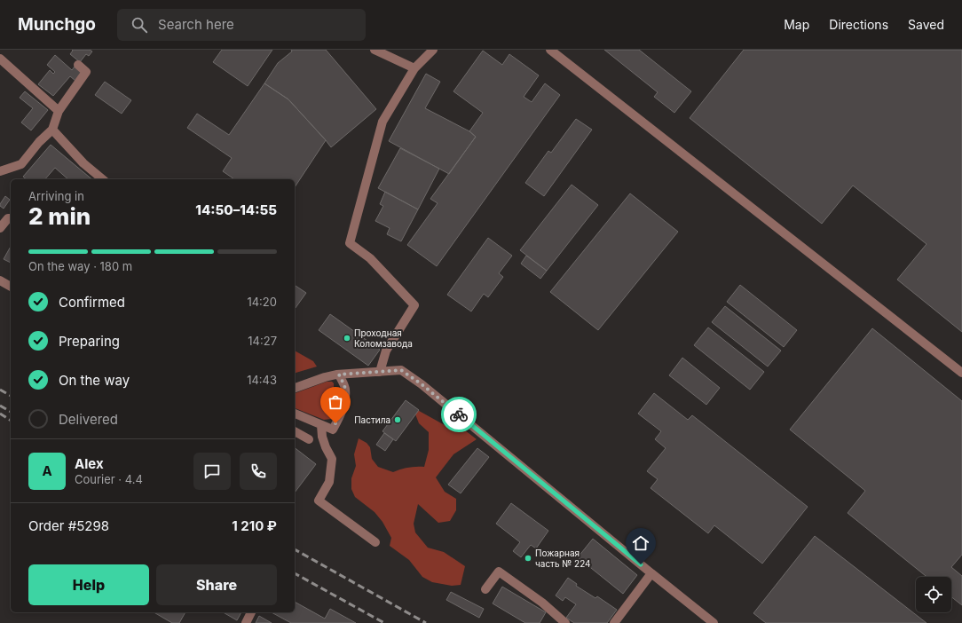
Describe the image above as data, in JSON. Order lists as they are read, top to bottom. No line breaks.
{"places":["Проходная Коломзавода","Пастила","Пожарная часть № 224"],"page":{"header":"Munchgo","search":"Search here","nav":["Map","Directions","Saved"],"heading":["2 min","Arriving in","14:50–14:55"],"panel":["Alex","Courier · 4.4","Order #5298","1 210 ₽"],"bar":"On the way · 180 m","list":[["Confirmed","14:20"],["Preparing","14:27"],["On the way","14:43"],"Delivered"],"round":"A","buttons":["Help","Share"]}}
